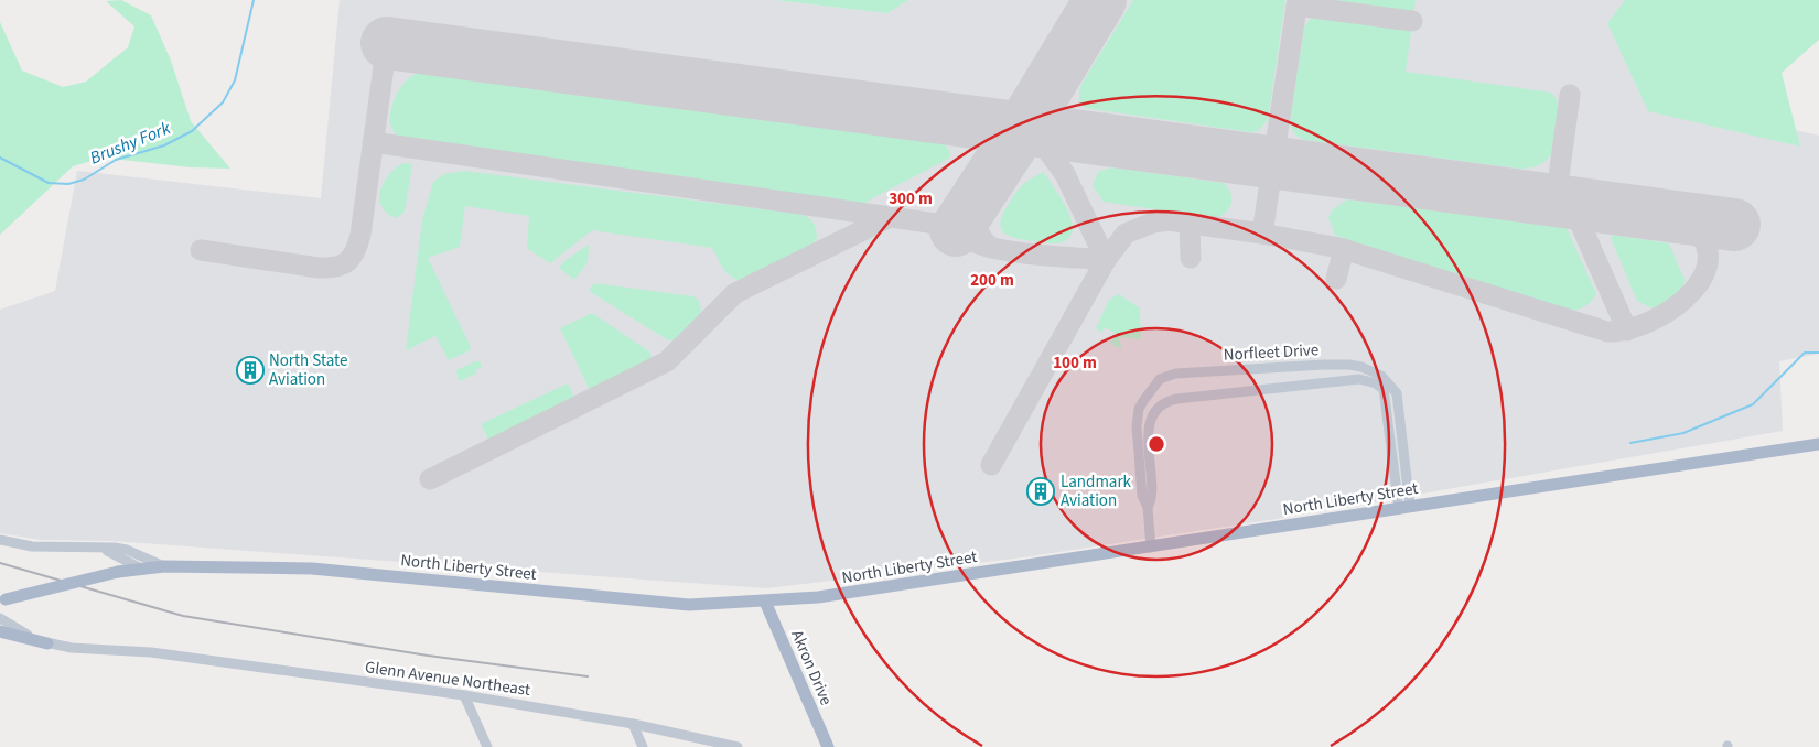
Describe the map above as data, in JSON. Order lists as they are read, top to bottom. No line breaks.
{"streets":{"main road":["North Liberty Street","Akron Drive"],"street":["Norfleet Drive","Glenn Avenue Northeast"]},"crossings":[["Norfleet Drive","North Liberty Street"],["North Liberty Street","Akron Drive"]],"water":["Brushy Fork"],"places":{"building":["North State Aviation","Landmark Aviation"]},"rings":["300 m","200 m","100 m"]}
